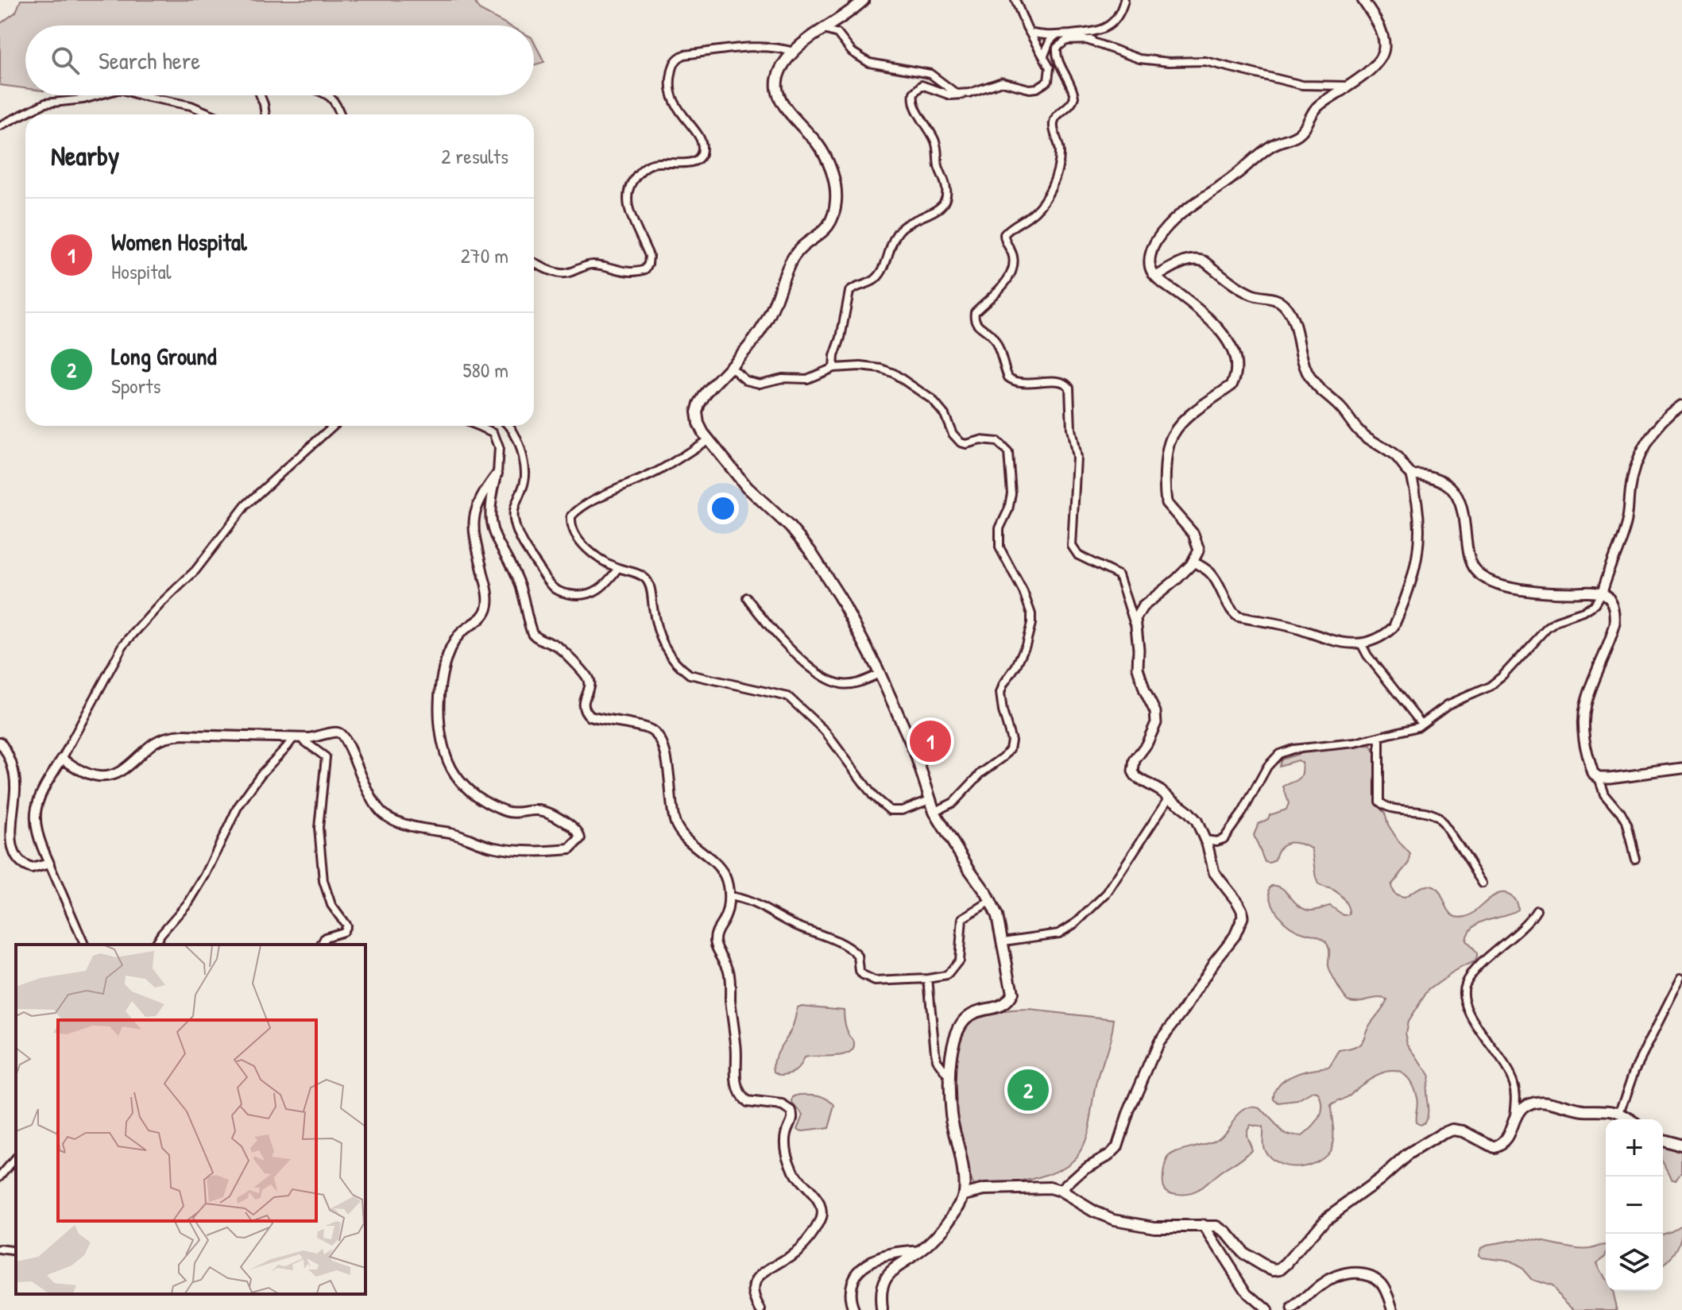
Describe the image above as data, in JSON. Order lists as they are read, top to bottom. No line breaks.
{"page":{"search":"Search here","heading":["Nearby","2 results"],"list":[{"mark":"1","name":"Women Hospital","note":"Hospital","value":"270 m"},{"mark":"2","name":"Long Ground","note":"Sports","value":"580 m"}],"pins":["1","2"],"map_buttons":["+","−"]}}
